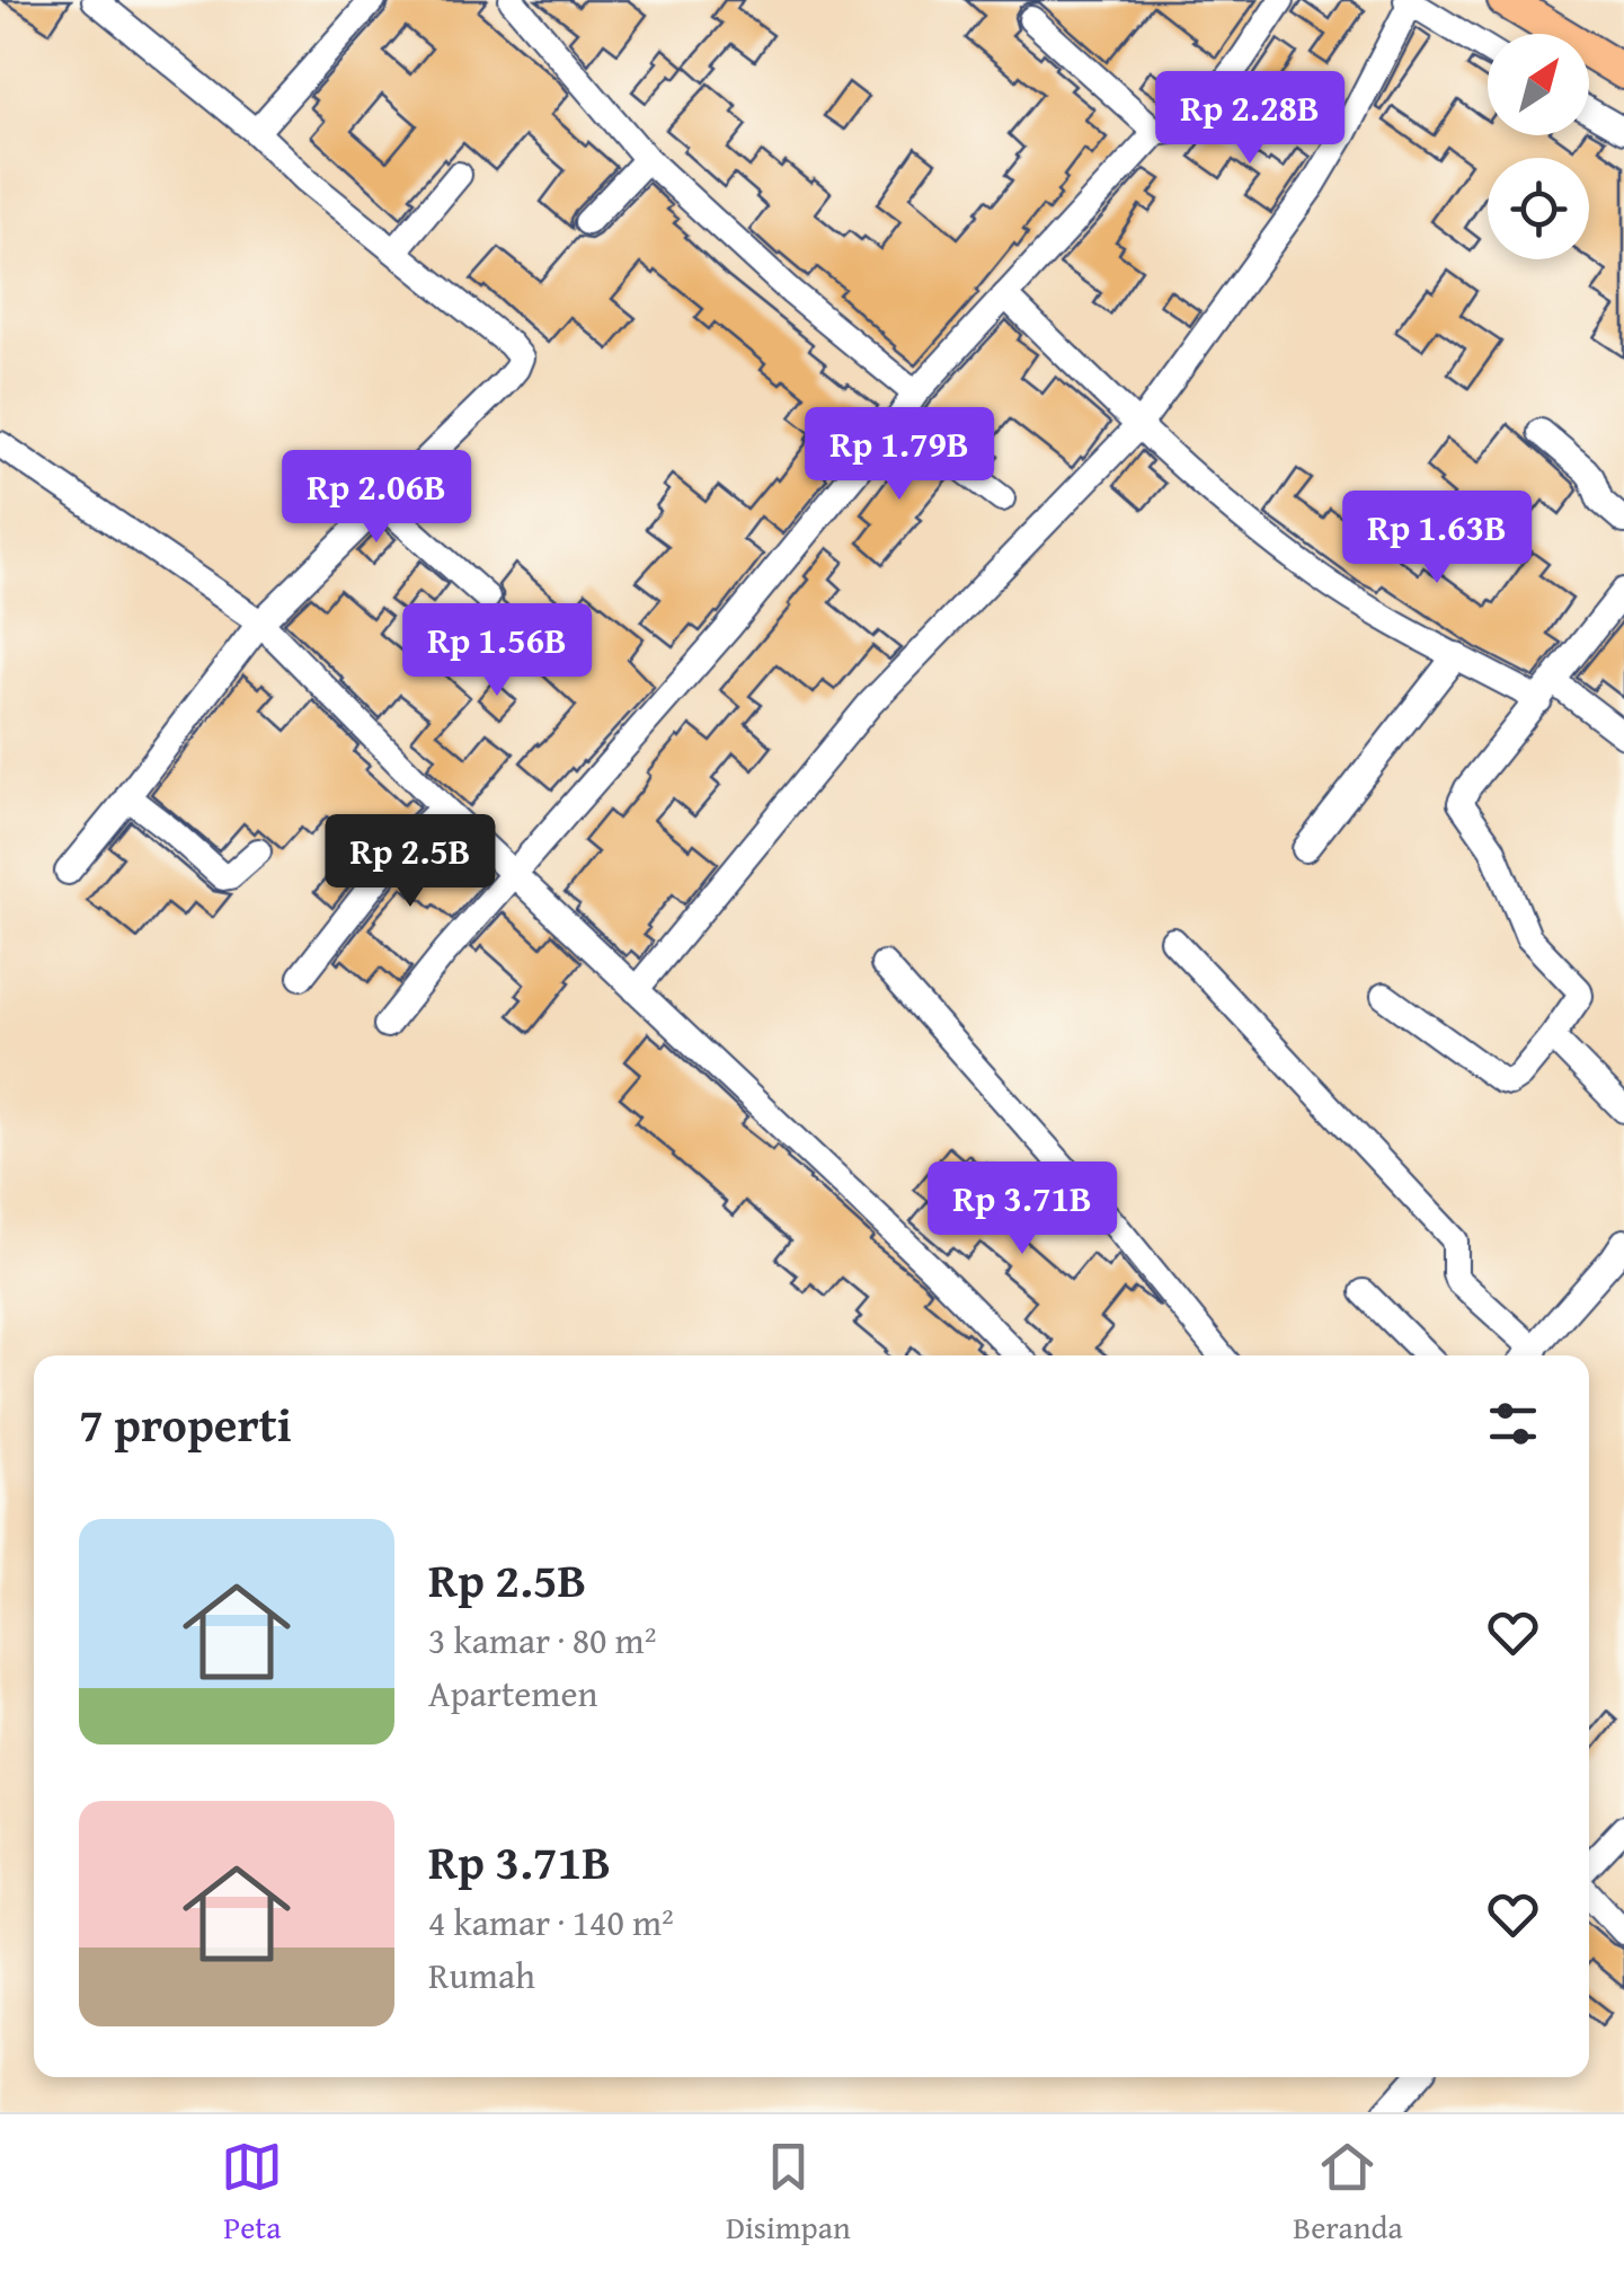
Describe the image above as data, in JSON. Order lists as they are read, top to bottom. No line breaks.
{"north":"top right","page":{"price":["Rp 2.28B","Rp 1.79B","Rp 2.06B","Rp 1.63B","Rp 1.56B","Rp 2.5B","Rp 3.71B"],"heading":"7 properti","list":[{"name":"Rp 2.5B","note":"3 kamar · 80 m² · Apartemen"},{"name":"Rp 3.71B","note":"4 kamar · 140 m² · Rumah"}],"tabs":["Peta","Disimpan","Beranda"]}}
